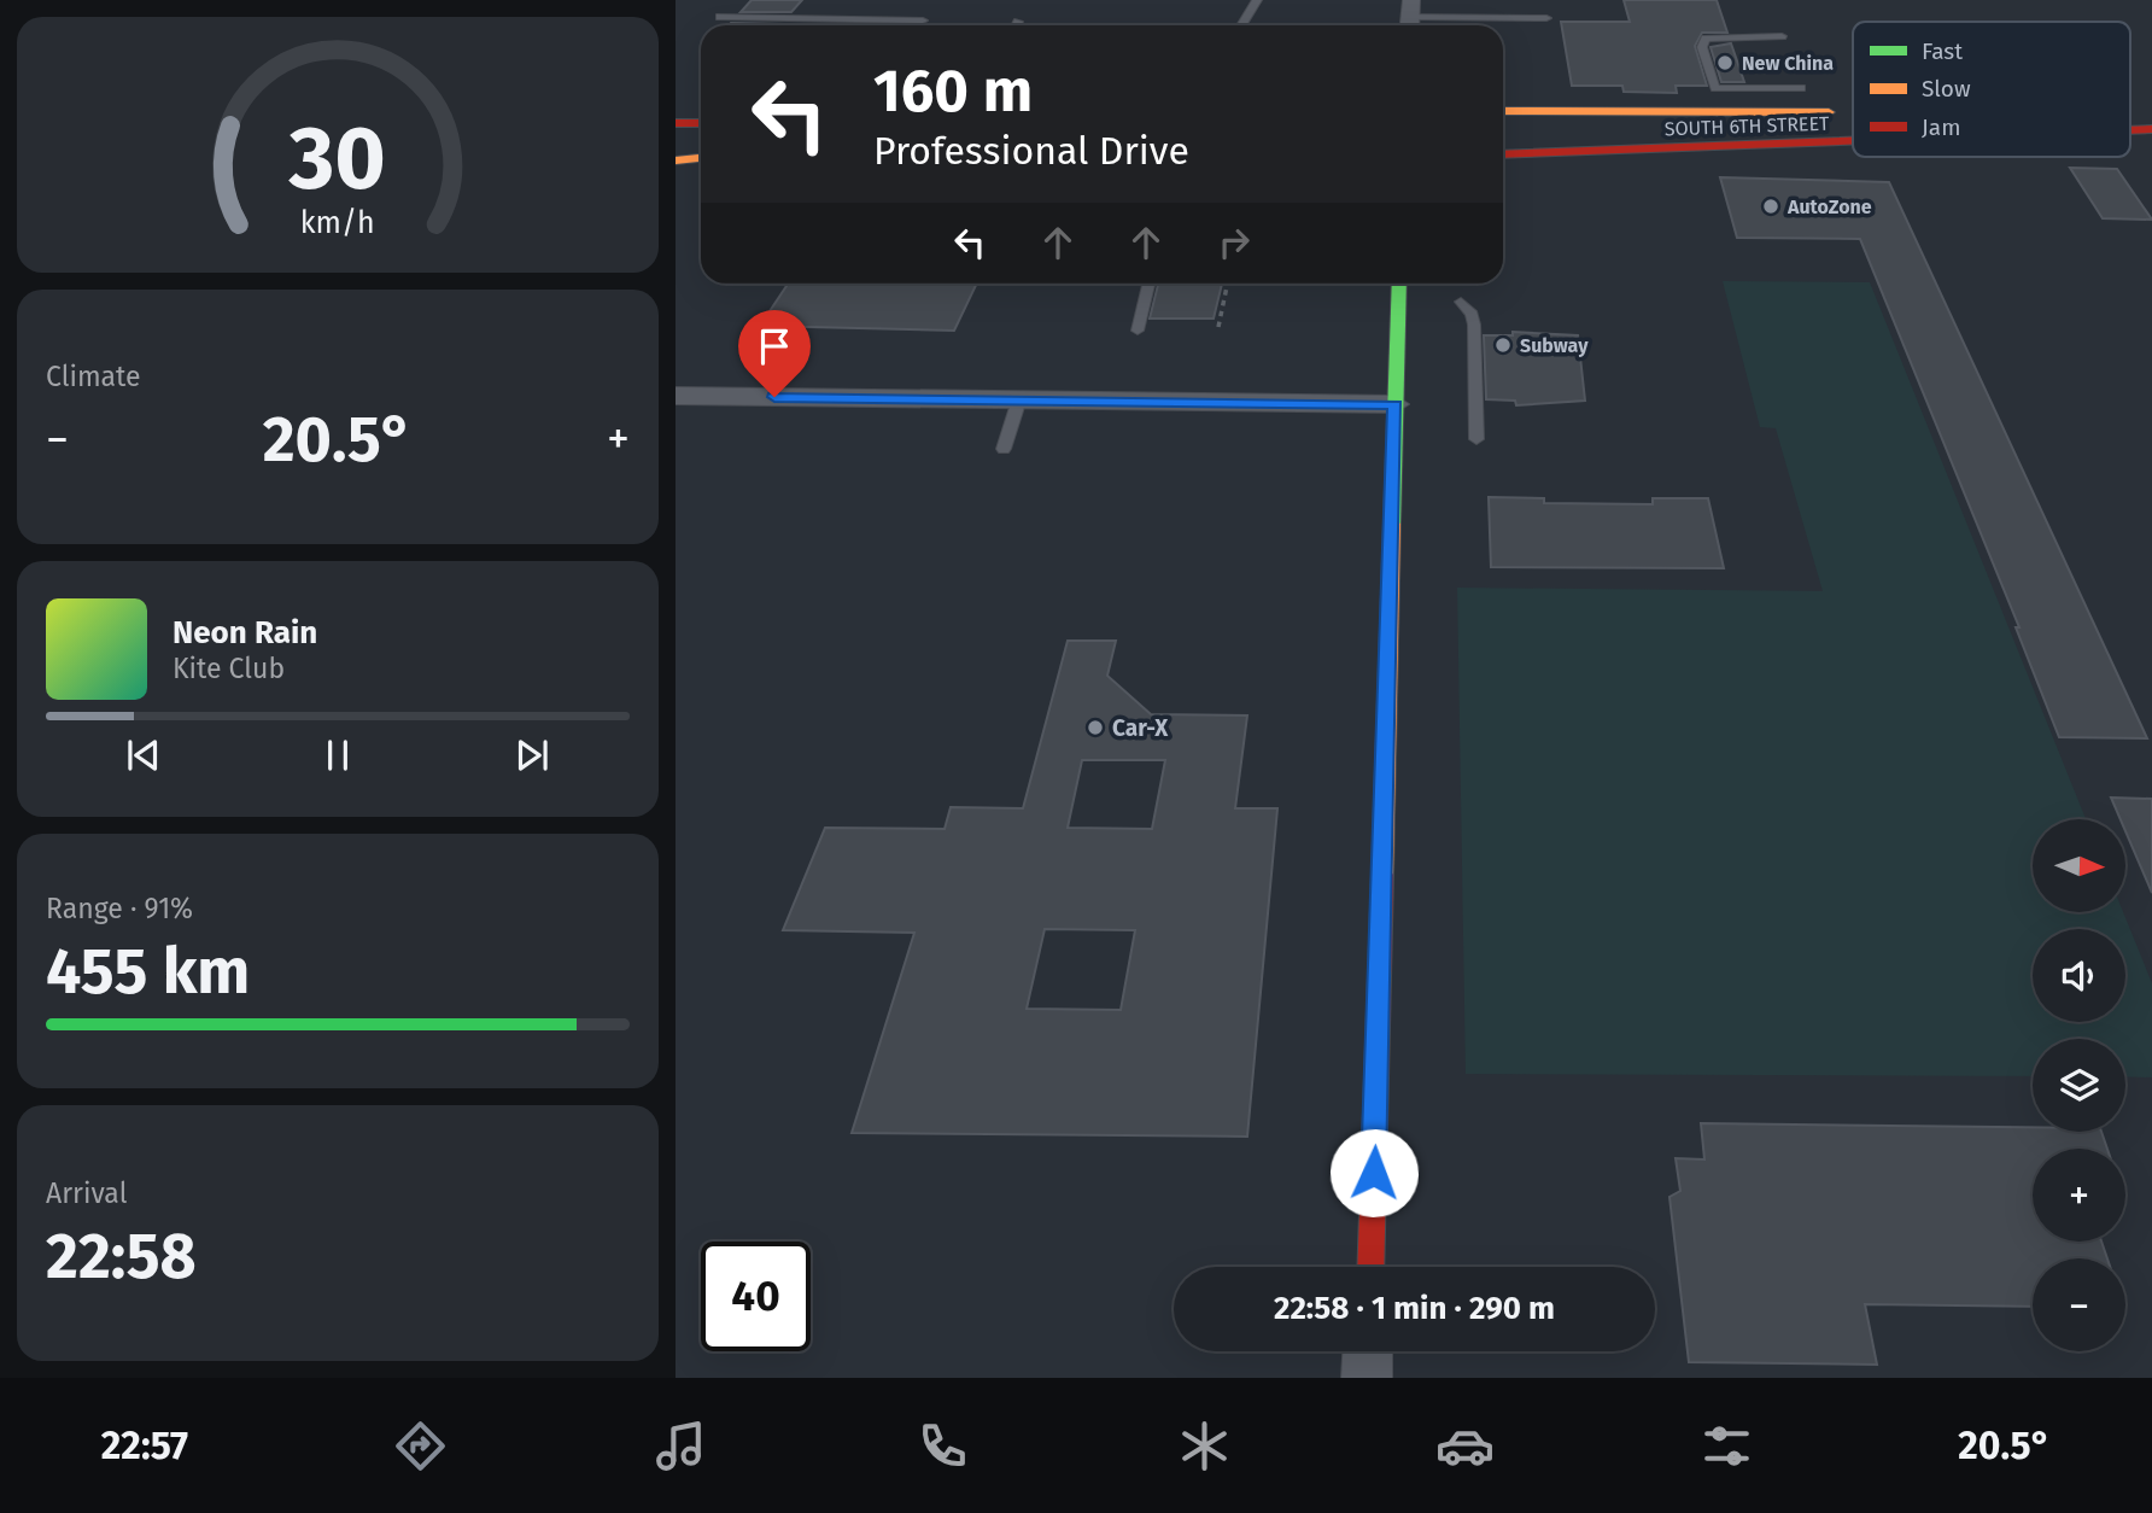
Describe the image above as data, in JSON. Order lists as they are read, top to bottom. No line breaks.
{"streets":{"main road":["SOUTH 6TH STREET"]},"places":["New China","AutoZone","Subway","Car-X"],"legend":["Fast","Slow","Jam"],"north":"right","page":{"turn":["160 m","Professional Drive"],"tile":["Climate",["Range · 91%","455 km"],["Arrival","22:58"]],"heat":["−","20.5°","+"],"song":["Neon Rain","Kite Club"],"map_buttons":["+","−"],"limit":"40","trip":"22:58 · 1 min · 290 m","tabs":["22:57","20.5°"],"gauge":["30","km/h"]}}
